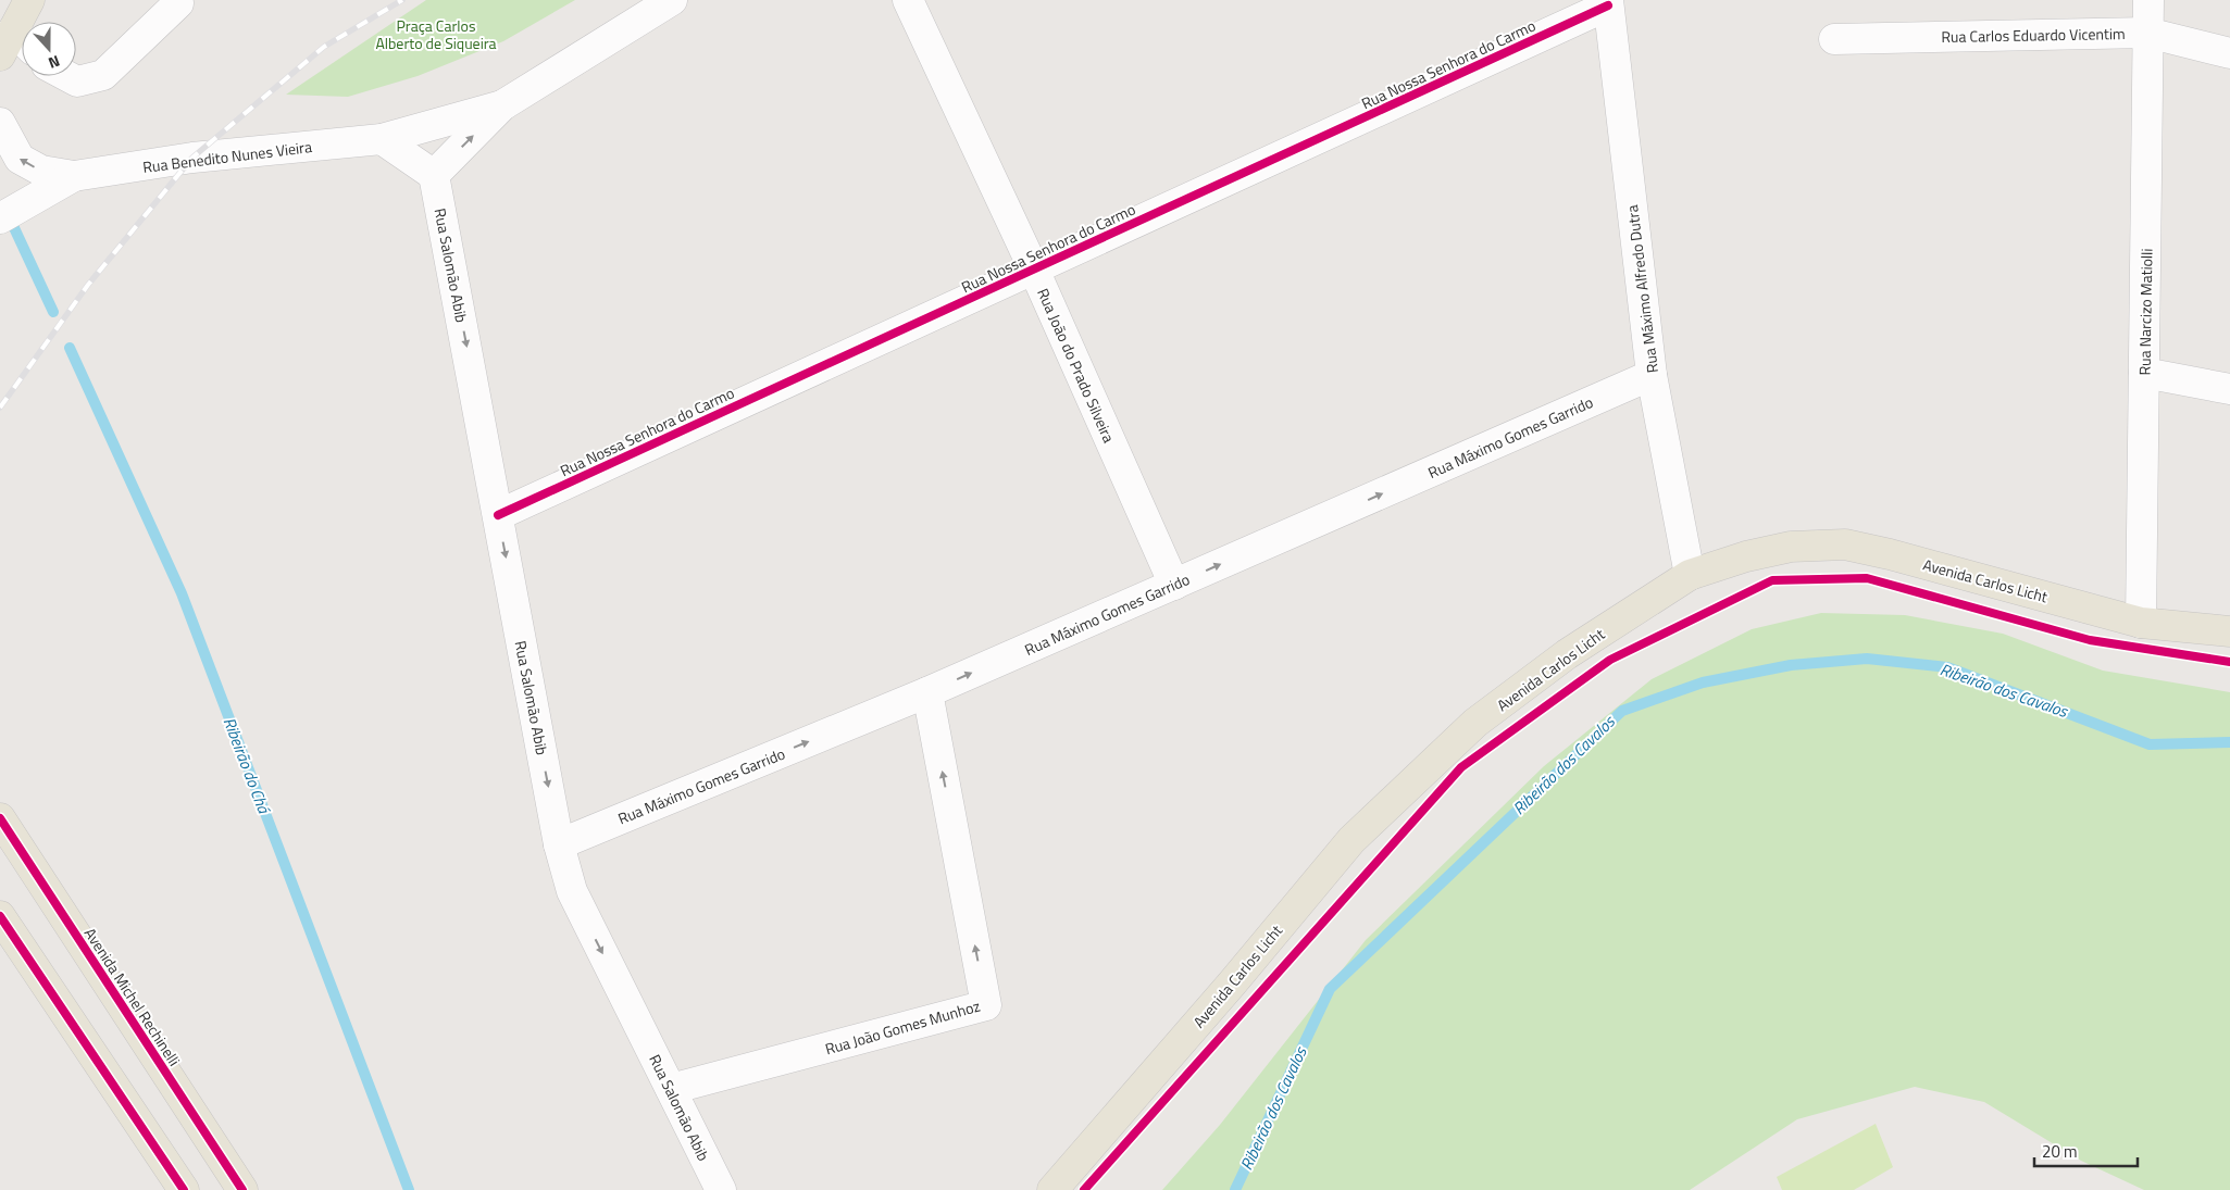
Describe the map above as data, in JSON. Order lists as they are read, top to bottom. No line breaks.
{"streets":{"main road":["Avenida Carlos Licht","Avenida Michel Rechinelli"],"street":["Rua Carlos Eduardo Vicentim","Rua Nossa Senhora do Carmo","Rua Benedito Nunes Vieira","Rua Salomão Abib","Rua Máximo Alfredo Dutra","Rua Narcizo Matiolli","Rua João do Prado Silveira","Rua Máximo Gomes Garrido","Rua João Gomes Munhoz"]},"crossings":[["Rua Carlos Eduardo Vicentim","Rua Narcizo Matiolli"],["Rua Nossa Senhora do Carmo","Rua Salomão Abib"],["Rua Nossa Senhora do Carmo","Rua Máximo Alfredo Dutra"],["Rua Nossa Senhora do Carmo","Rua João do Prado Silveira"],["Rua Benedito Nunes Vieira","Rua Salomão Abib"],["Rua Salomão Abib","Rua Máximo Gomes Garrido"],["Rua Salomão Abib","Rua João Gomes Munhoz"],["Rua Máximo Alfredo Dutra","Rua Máximo Gomes Garrido"],["Rua Máximo Alfredo Dutra","Avenida Carlos Licht"],["Rua Narcizo Matiolli","Avenida Carlos Licht"],["Rua João do Prado Silveira","Rua Máximo Gomes Garrido"],["Rua Máximo Gomes Garrido","Rua João Gomes Munhoz"]],"one_way":["Rua Salomão Abib","Rua Máximo Gomes Garrido"],"water":["Ribeirão dos Cavalos","Ribeirão do Chá"],"parks":["Praça Carlos Alberto de Siqueira"],"scale_bar":"20 m","north":"bottom"}
